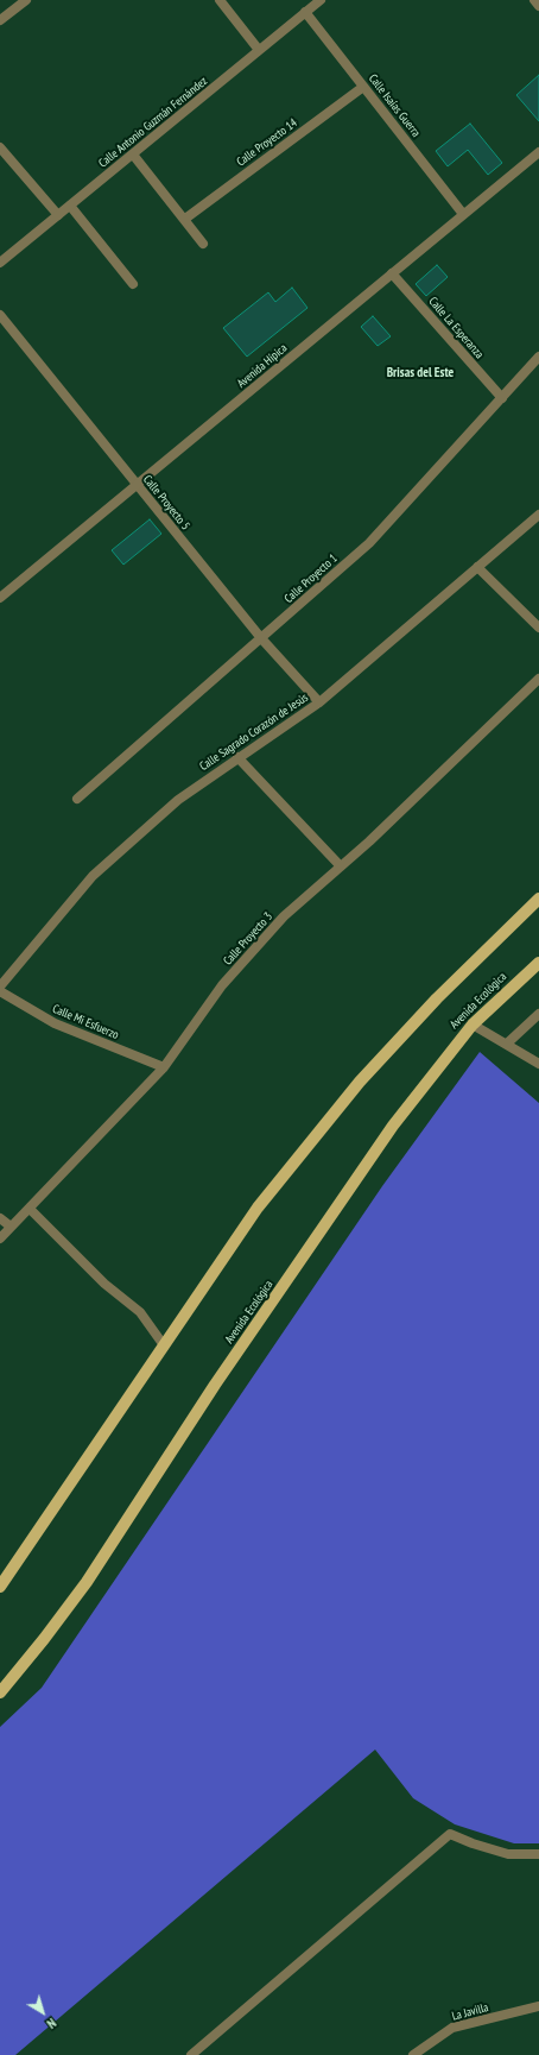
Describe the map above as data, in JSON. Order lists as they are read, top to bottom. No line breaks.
{"streets":{"main road":["Avenida Ecológica"],"street":["Calle Isaías Guerra","Calle Antonio Guzmán Fernández","Calle Proyecto 14","Calle La Esperanza","Avenida Hípica","Calle Proyecto 5","Calle Proyecto 1","Calle Sagrado Corazón de Jesús","Calle Proyecto 3","Calle Mi Esfuerzo","La Javilla"]},"crossings":[["Calle Isaías Guerra","Calle Antonio Guzmán Fernández"],["Calle Isaías Guerra","Calle Proyecto 14"],["Calle Isaías Guerra","Avenida Hípica"],["Calle La Esperanza","Avenida Hípica"],["Calle La Esperanza","Calle Proyecto 1"],["Avenida Hípica","Calle Proyecto 5"],["Calle Proyecto 5","Calle Proyecto 1"],["Calle Proyecto 5","Calle Sagrado Corazón de Jesús"],["Calle Proyecto 3","Calle Mi Esfuerzo"]],"districts":["Brisas del Este"],"north":"bottom right"}
